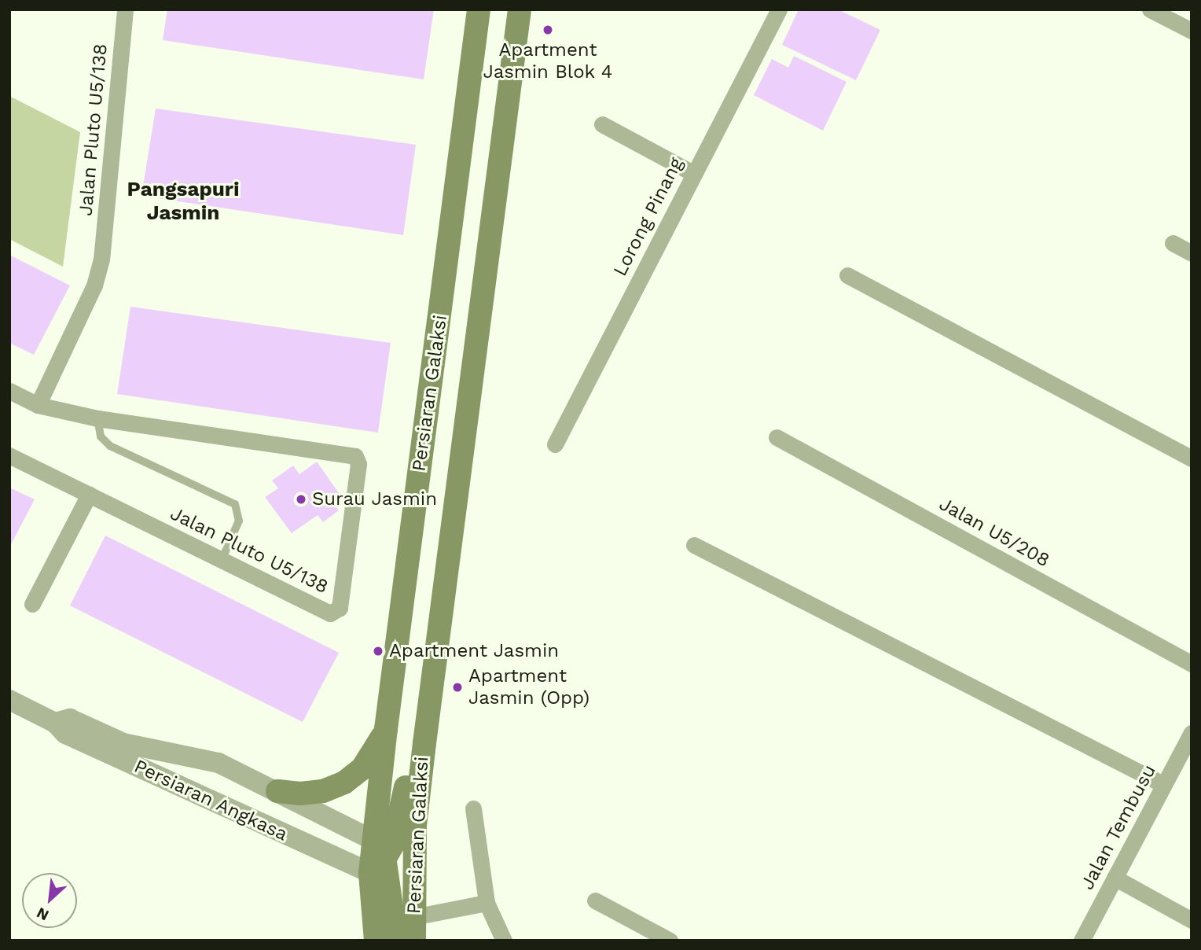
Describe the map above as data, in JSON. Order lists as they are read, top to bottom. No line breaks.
{"streets":{"main road":["Persiaran Galaksi"],"street":["Jalan Pluto U5/138","Lorong Pinang","Jalan U5/208","Persiaran Angkasa","Jalan Tembusu"]},"crossings":[["Persiaran Galaksi","Persiaran Angkasa"]],"districts":["Pangsapuri Jasmin"],"places":["Apartment Jasmin Blok 4","Surau Jasmin","Apartment Jasmin","Apartment Jasmin (Opp)"],"north":"bottom left"}
